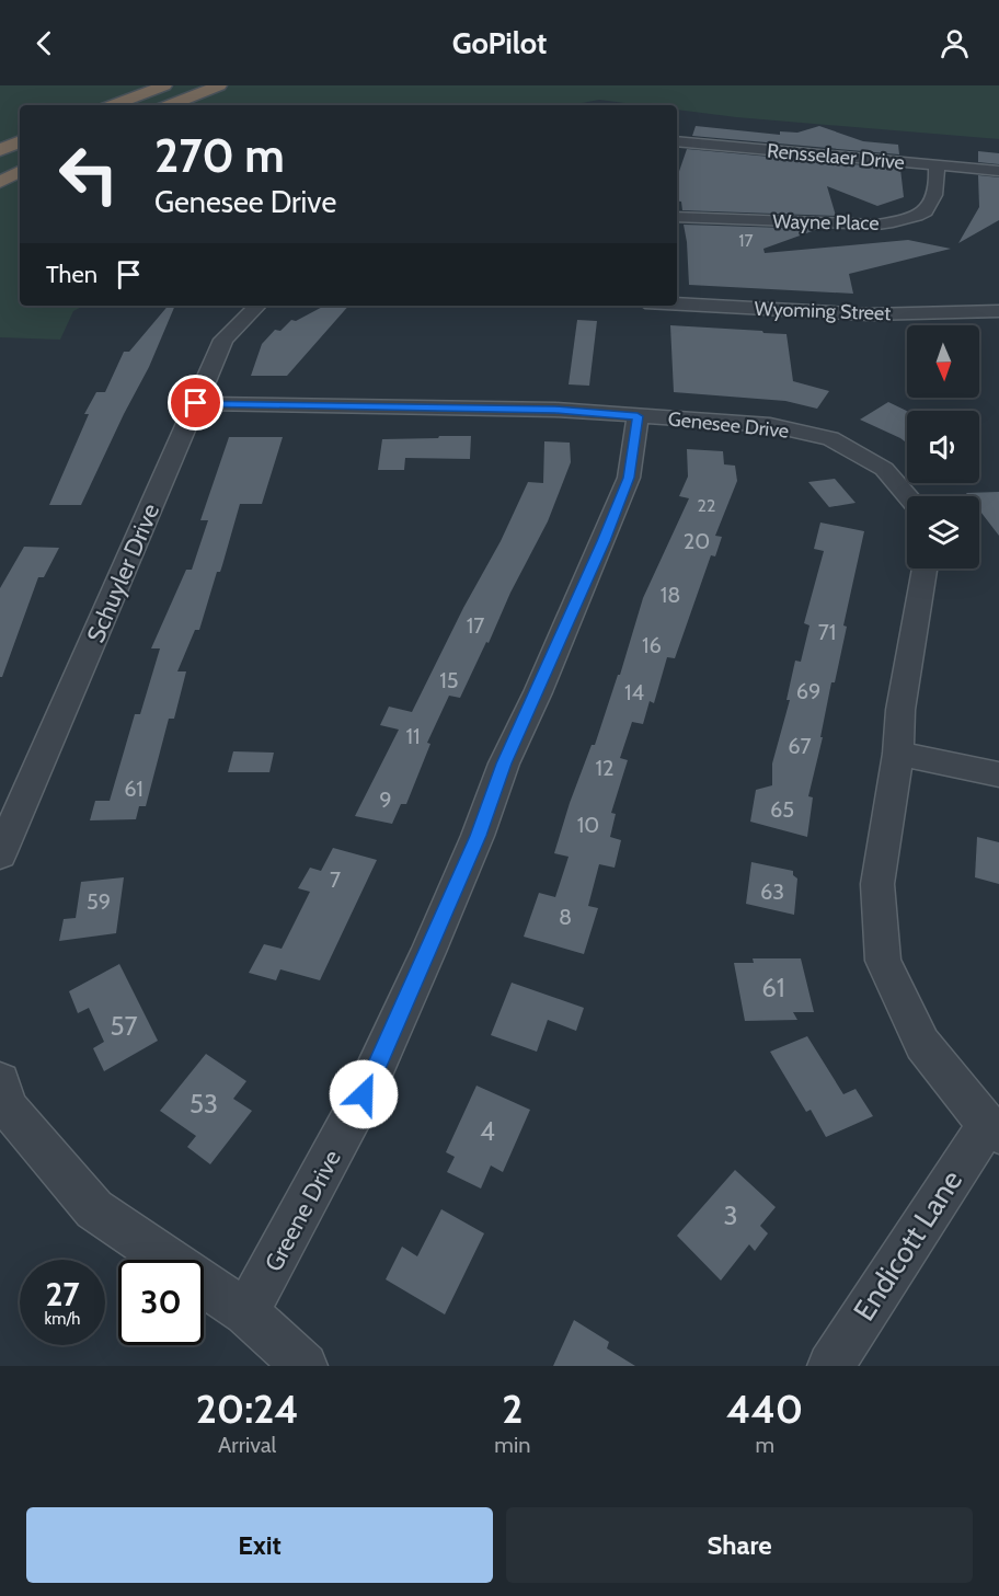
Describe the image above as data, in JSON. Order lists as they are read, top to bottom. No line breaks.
{"streets":{"street":["Rensselaer Drive","Wayne Place","Wyoming Street","Genesee Drive","Schuyler Drive","Greene Drive","Endicott Lane"]},"crossings":[["Rensselaer Drive","Wayne Place"],["Genesee Drive","Schuyler Drive"],["Genesee Drive","Greene Drive"]],"house_numbers":["17","22","20","18","17","71","16","15","69","14","11","67","12","61","9","65","10","7","63","59","8","61","57","53","4","3"],"north":"bottom","page":{"header":"GoPilot","turn":["270 m","Genesee Drive"],"then":"Then","speed":"27 km/h","limit":"30","eta":["20:24","Arrival","2","min","440","m"],"buttons":["Exit","Share"]}}
